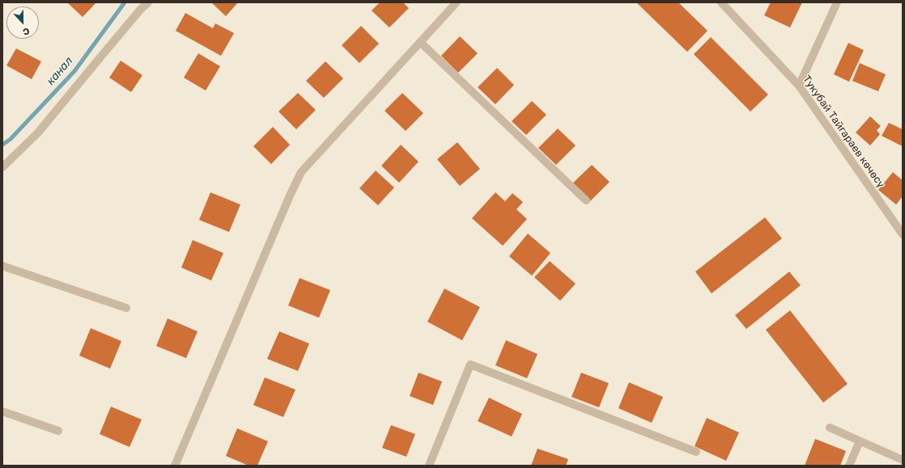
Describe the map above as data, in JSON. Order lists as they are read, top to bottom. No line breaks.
{"streets":{"street":["Тукубай Тайгараев көчөсү"]},"water":["канал"],"north":"bottom"}
